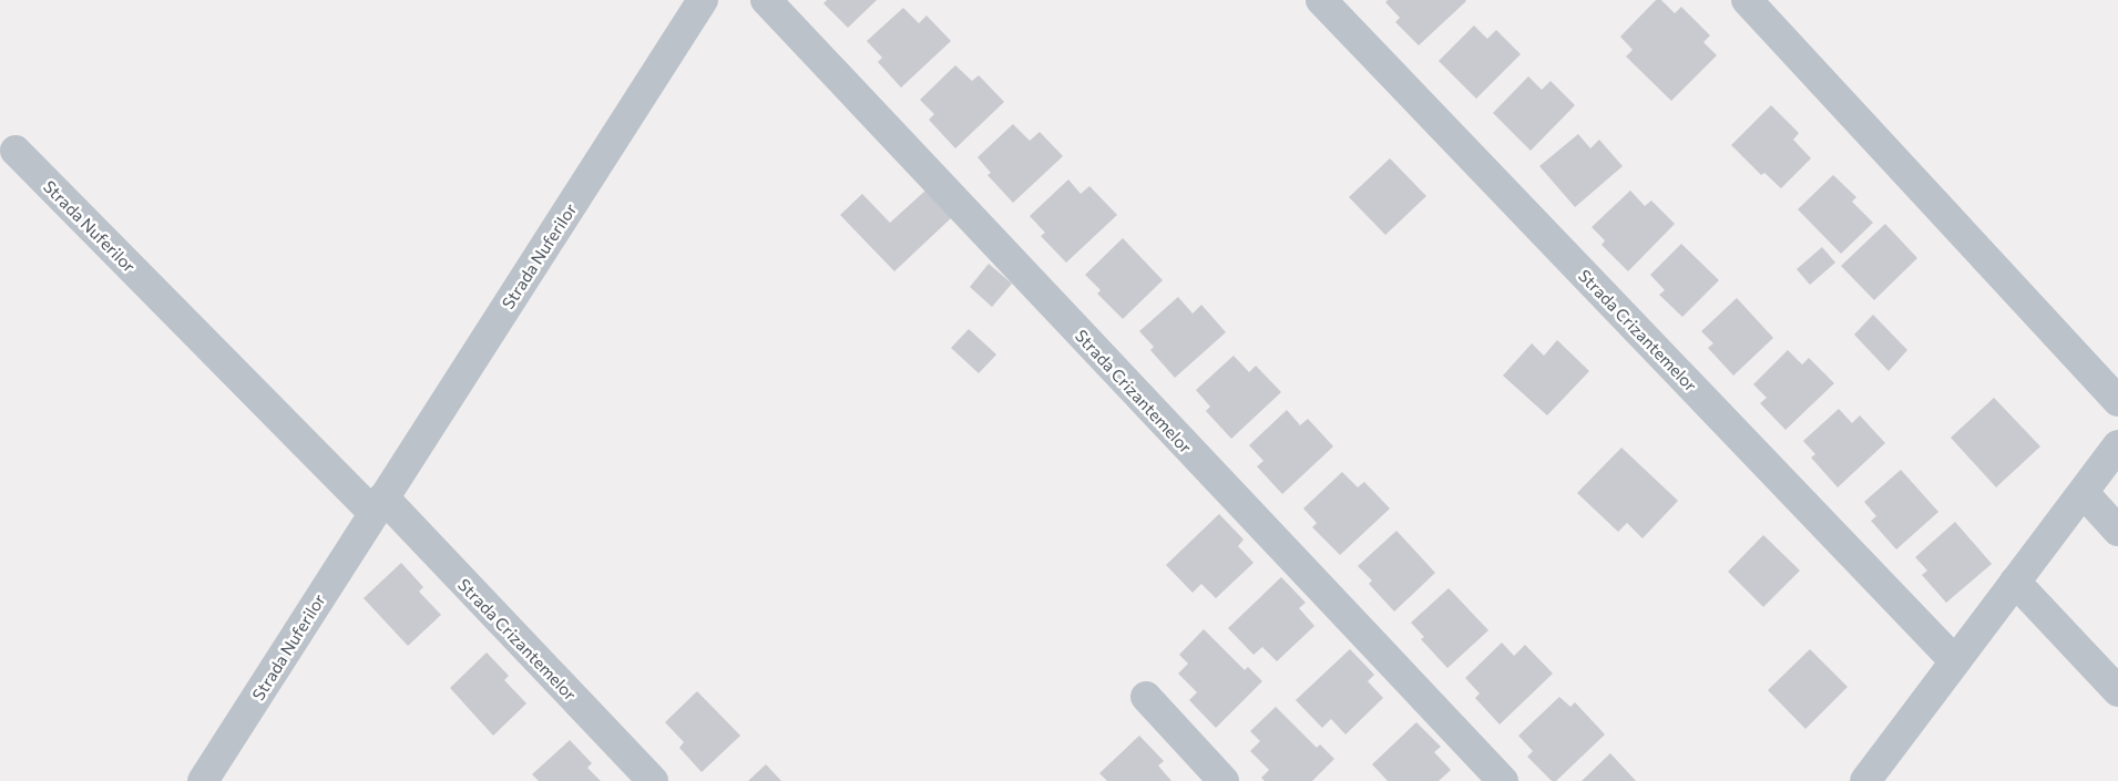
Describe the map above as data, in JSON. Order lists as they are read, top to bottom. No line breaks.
{"streets":{"street":["Strada Nuferilor","Strada Crizantemelor"]},"crossings":[["Strada Nuferilor","Strada Crizantemelor"]]}
